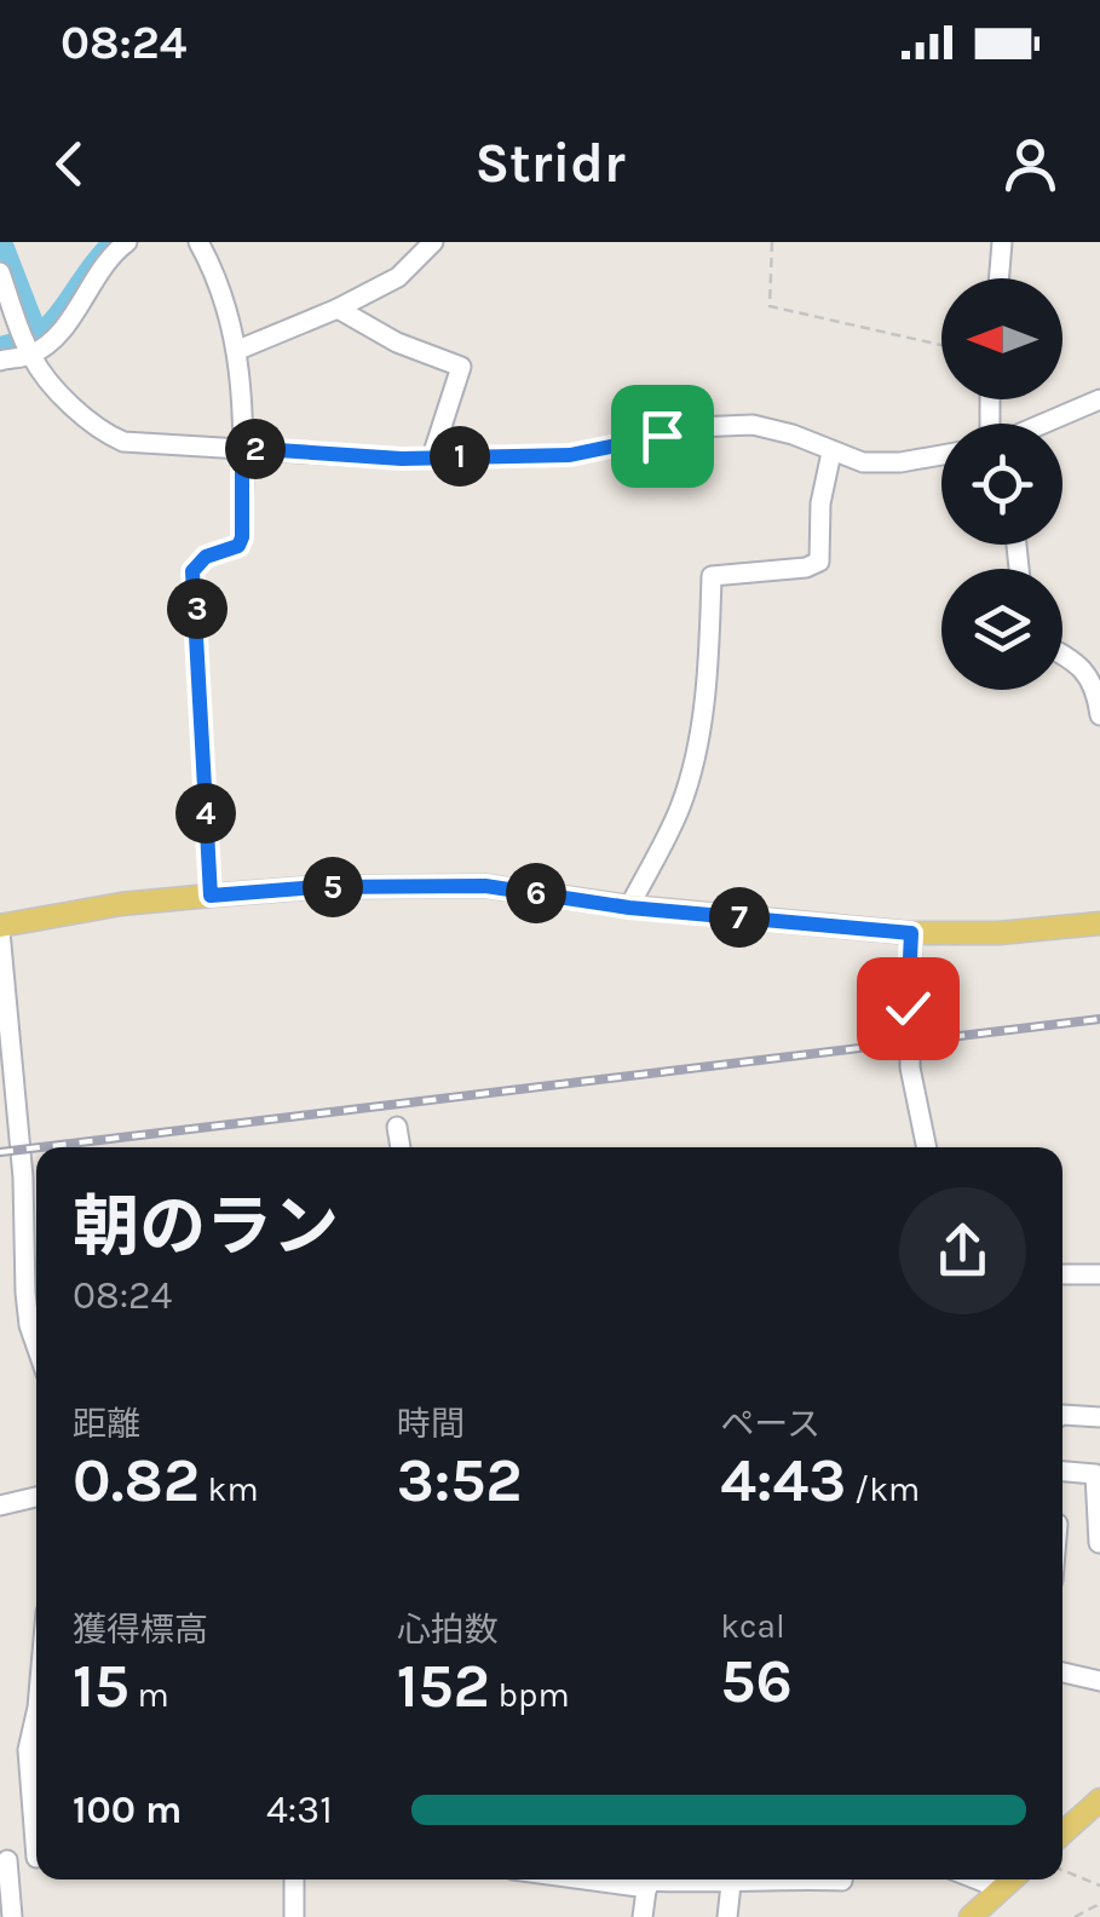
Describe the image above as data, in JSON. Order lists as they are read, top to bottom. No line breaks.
{"north":"left","page":{"status":"08:24","header":"Stridr","pins":["2","1","3","4","5","6","7"],"heading":["朝のラン","08:24"],"stats":[["距離","0.82 km"],["時間","3:52"],["ペース","4:43 /km"],["獲得標高","15 m"],["心拍数","152 bpm"],["kcal","56"]],"list":[{"name":"100 m","note":"4:31"}]}}
